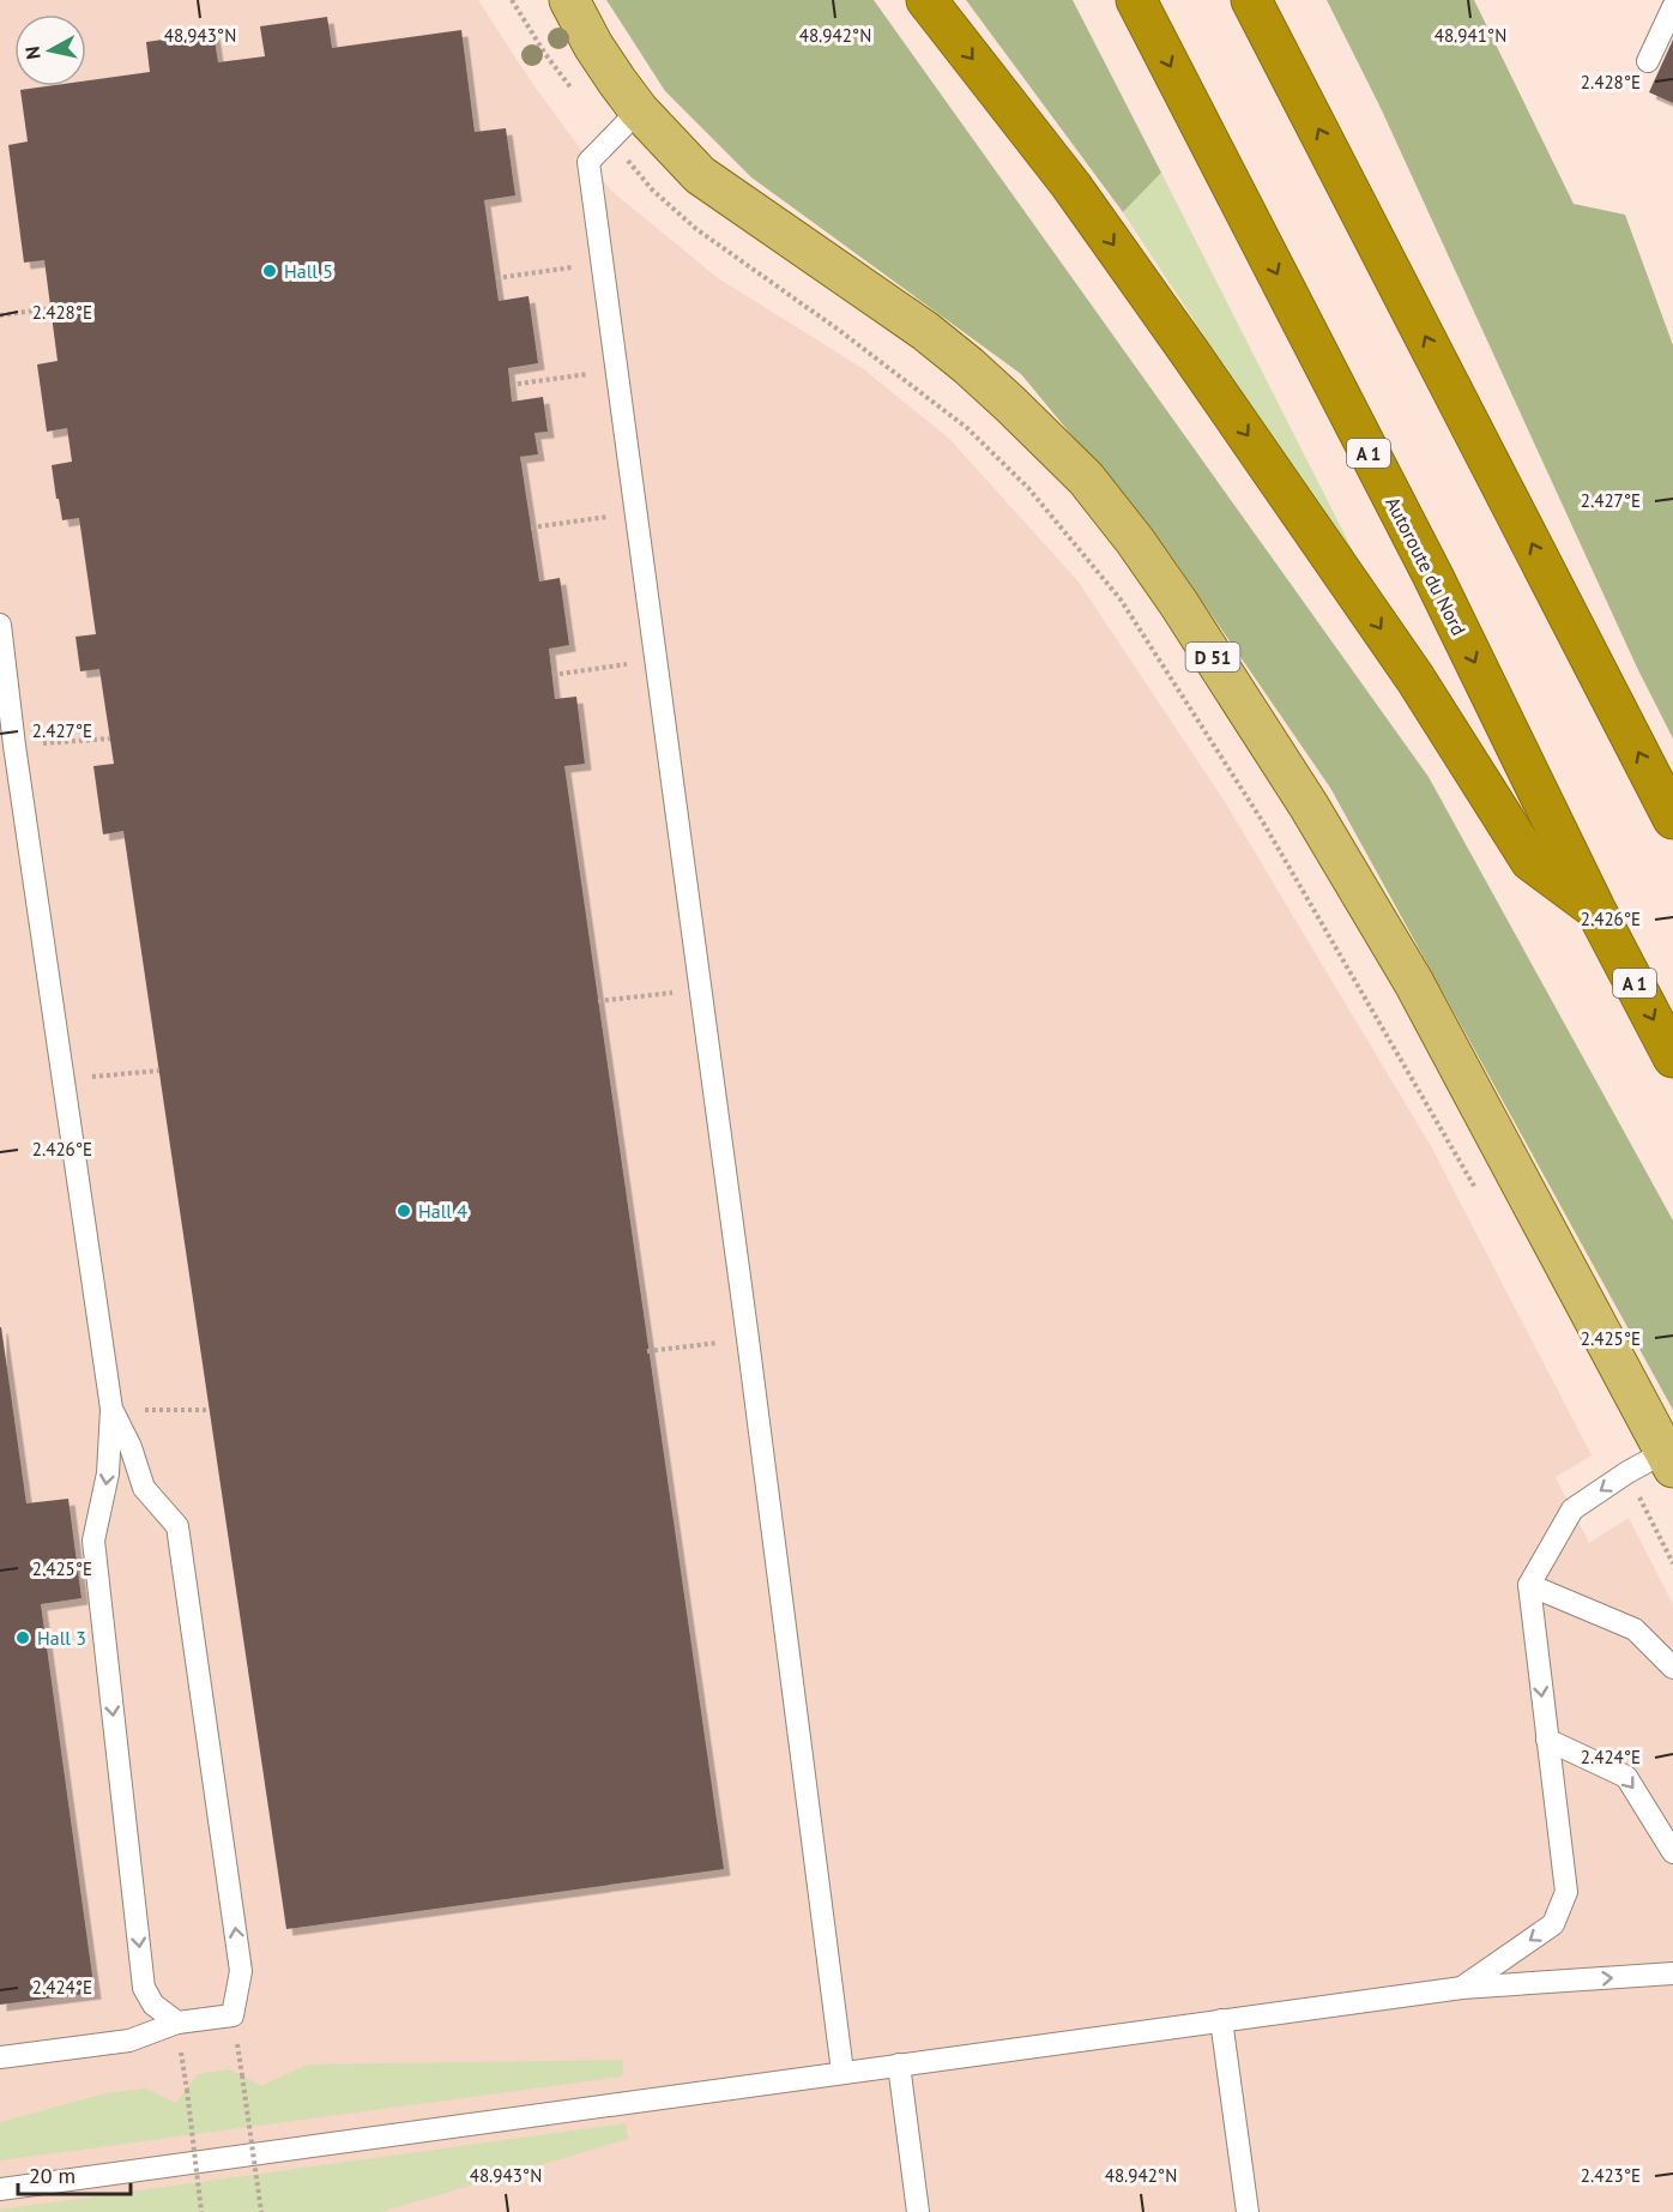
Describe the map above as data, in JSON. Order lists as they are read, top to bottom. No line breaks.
{"streets":{"highway":["A 1","Autoroute du Nord"],"main road":["D 51"]},"places":["Hall 5","Hall 4","Hall 3"],"scale_bar":"20 m","north":"left","coordinates":["48.943°N","48.942°N","48.941°N","2.428°E","2.427°E","2.426°E","2.425°E","2.424°E","2.423°E"]}
